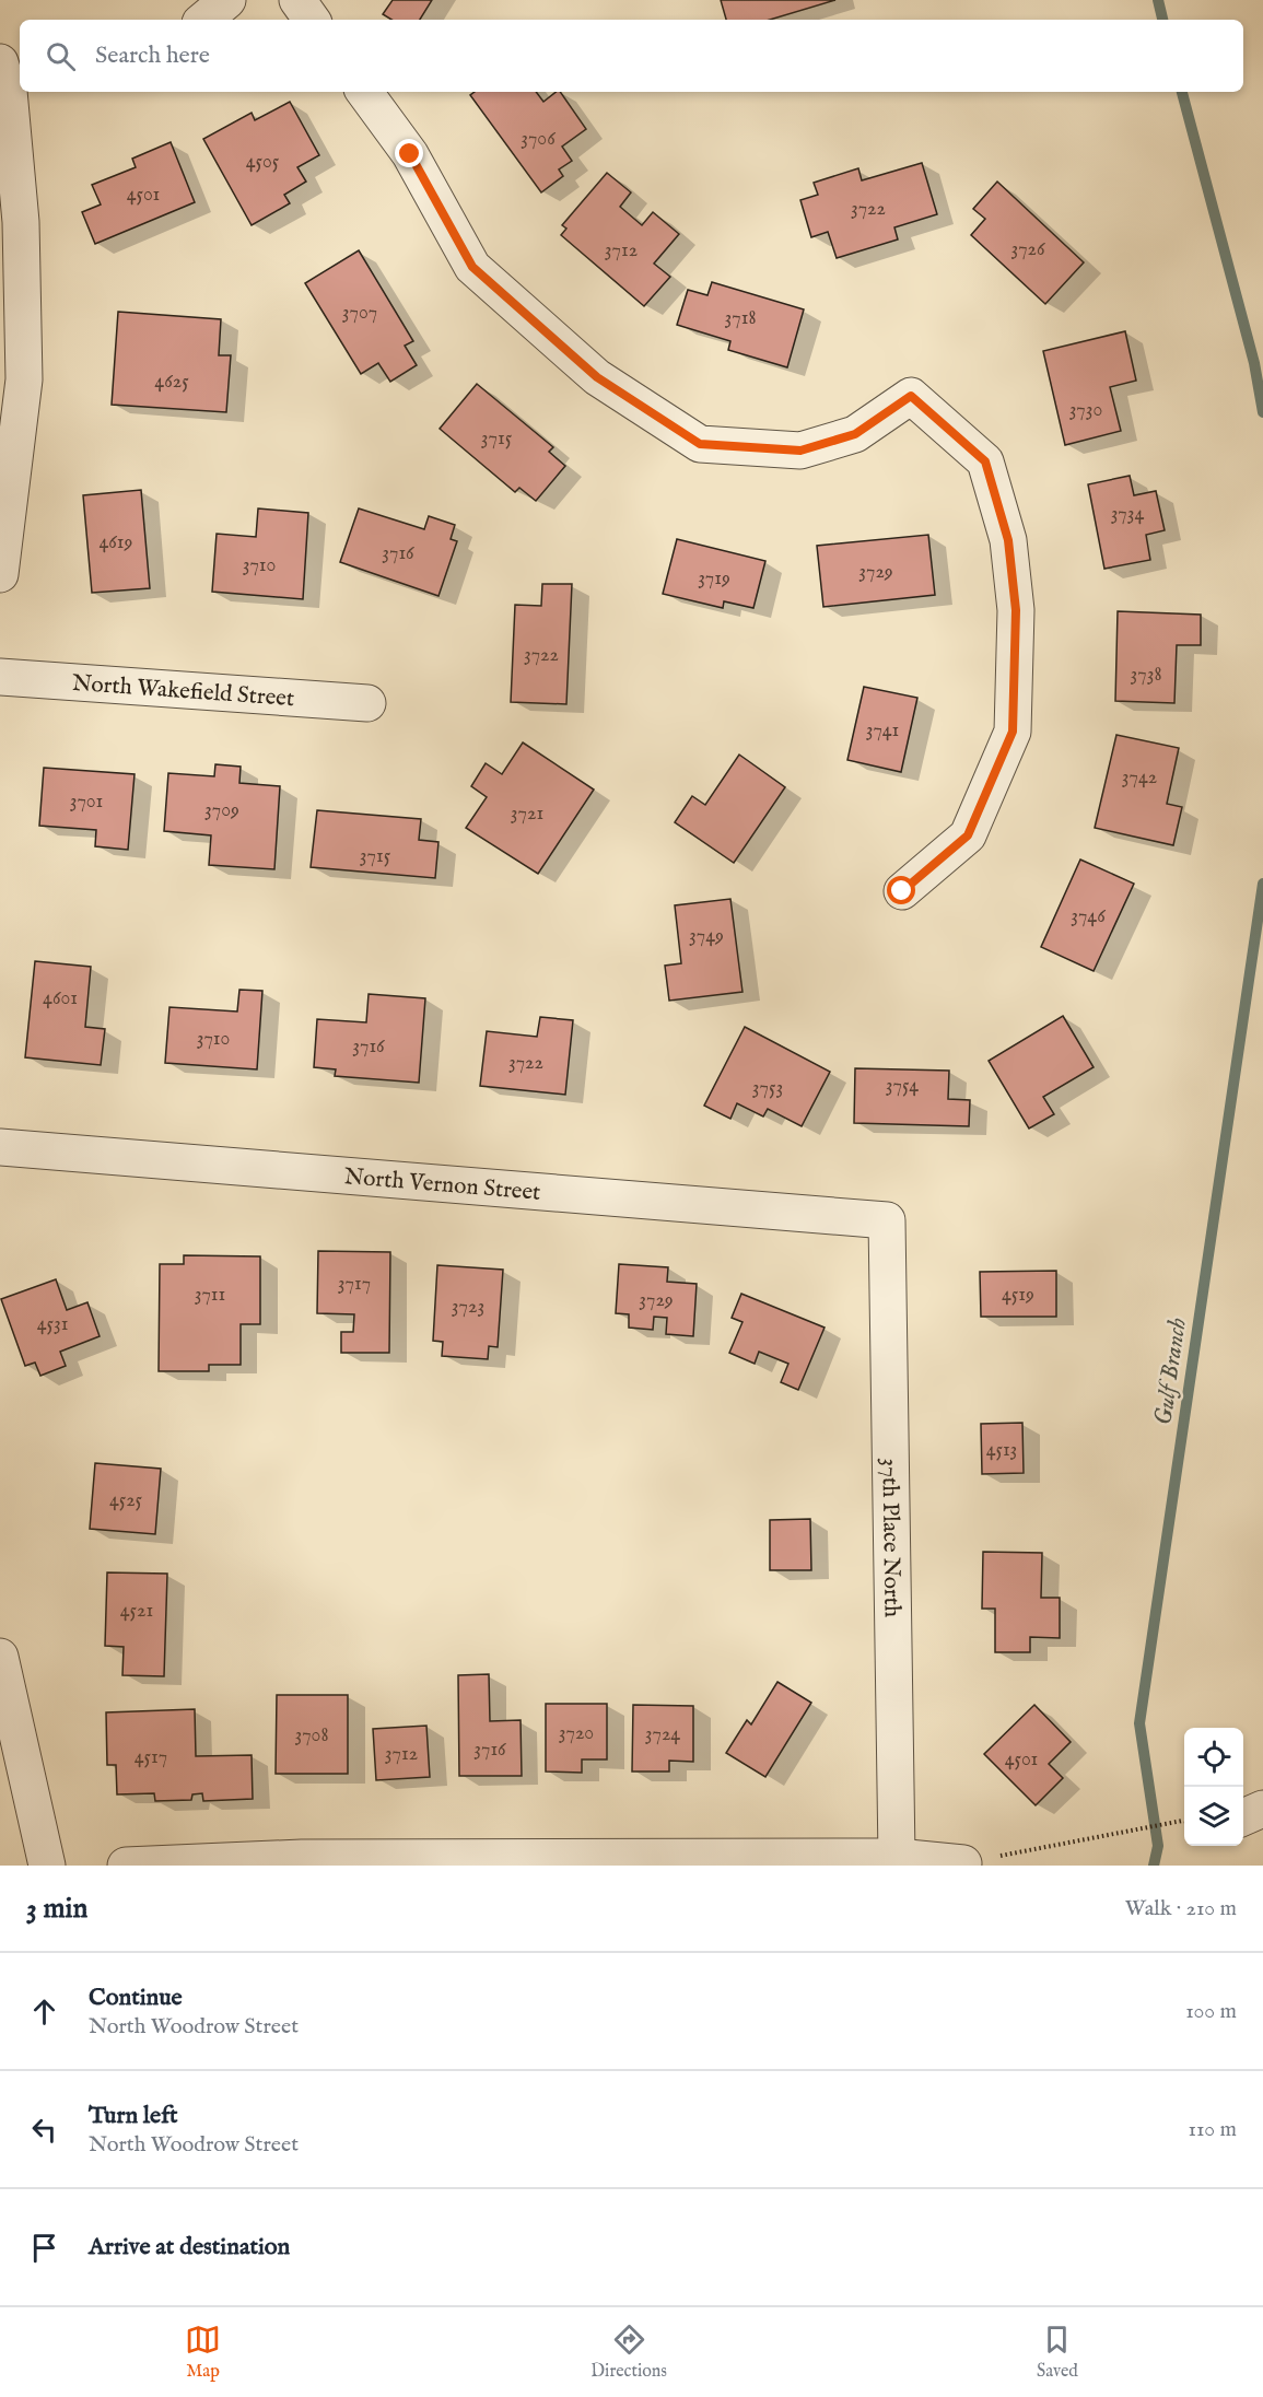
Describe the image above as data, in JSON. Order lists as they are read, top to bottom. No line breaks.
{"streets":{"street":["North Wakefield Street","North Vernon Street","37th Place North"]},"crossings":[["North Vernon Street","37th Place North"]],"water":["Gulf Branch"],"house_numbers":["3706","4505","4501","3722","3726","3712","3707","3718","4625","3730","3715","3734","4619","3716","3710","3729","3719","3722","3738","3741","3742","3701","3709","3721","3715","3746","3749","4601","3710","3716","3722","3754","3753","3717","3711","4519","3729","3723","4531","4513","4525","4521","3720","3724","3708","3716","3712","4517","4501"],"page":{"search":"Search here","heading":["3 min","Walk · 210 m"],"list":[["Continue","North Woodrow Street","100 m"],["Turn left","North Woodrow Street","110 m"],"Arrive at destination"],"nav":["Map","Directions","Saved"]}}
